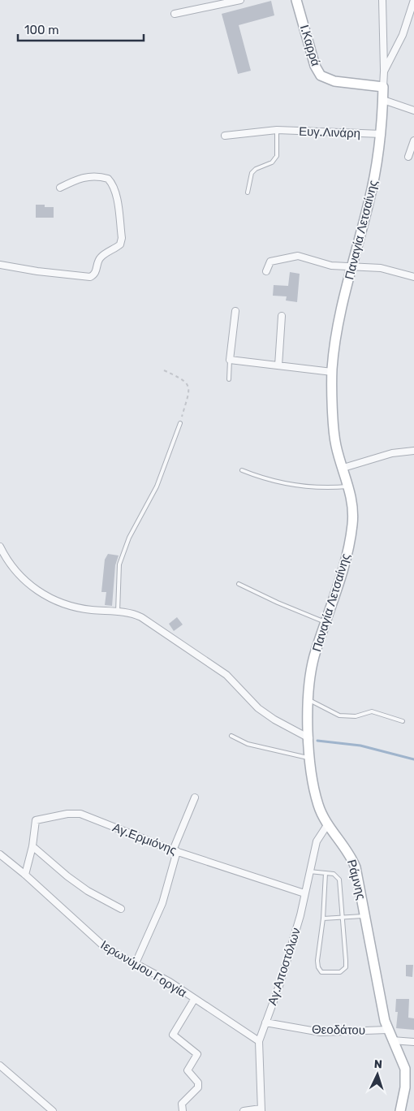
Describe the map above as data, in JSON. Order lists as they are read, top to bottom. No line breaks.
{"streets":{"main road":["Ι.Καρρά","Παναγία Λετσαίνης","Ράμνης"],"street":["Ευγ.Λινάρη","Αγ.Ερμιόνης","Αγ.Αποστόλων","Ιερωνύμου Γοργία","Θεοδάτου"]},"crossings":[["Ι.Καρρά","Παναγία Λετσαίνης"],["Ευγ.Λινάρη","Παναγία Λετσαίνης"],["Παναγία Λετσαίνης","Ράμνης"],["Αγ.Ερμιόνης","Αγ.Αποστόλων"],["Αγ.Ερμιόνης","Ιερωνύμου Γοργία"],["Ράμνης","Αγ.Αποστόλων"],["Ράμνης","Θεοδάτου"],["Αγ.Αποστόλων","Ιερωνύμου Γοργία"],["Αγ.Αποστόλων","Θεοδάτου"]],"scale_bar":"100 m","north":"top"}
